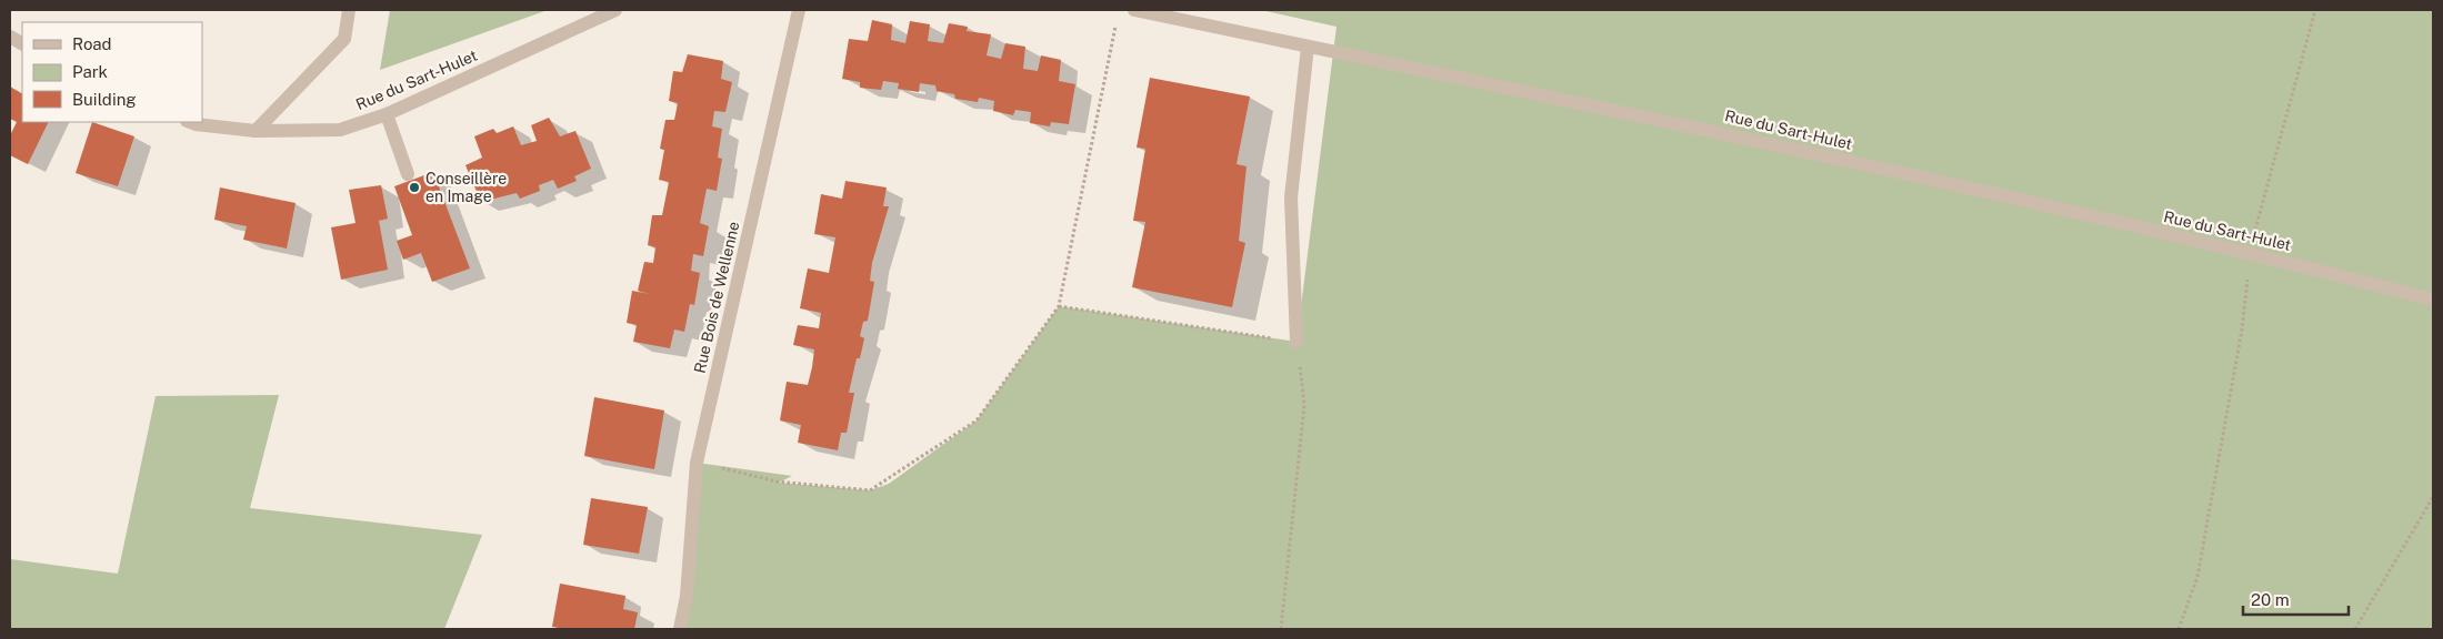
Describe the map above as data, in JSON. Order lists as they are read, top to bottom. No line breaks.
{"streets":{"street":["Rue du Sart-Hulet","Rue Bois de Wellenne"]},"places":["Conseillère en Image"],"legend":["Road","Park","Building"],"scale_bar":"20 m"}
